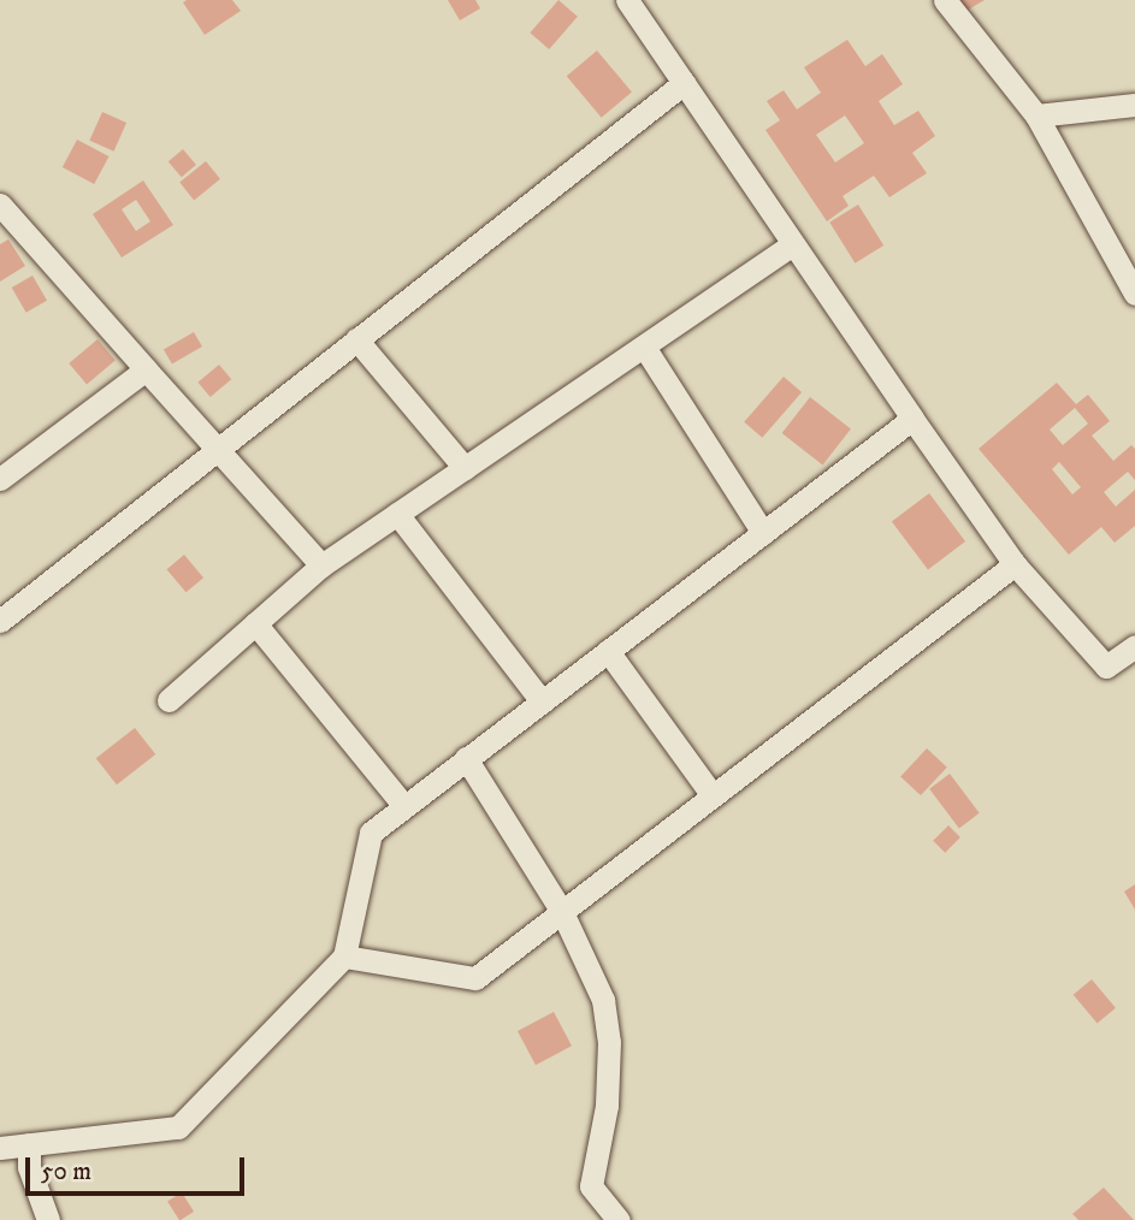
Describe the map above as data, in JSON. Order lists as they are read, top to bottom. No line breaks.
{"scale_bar":"50 m"}
